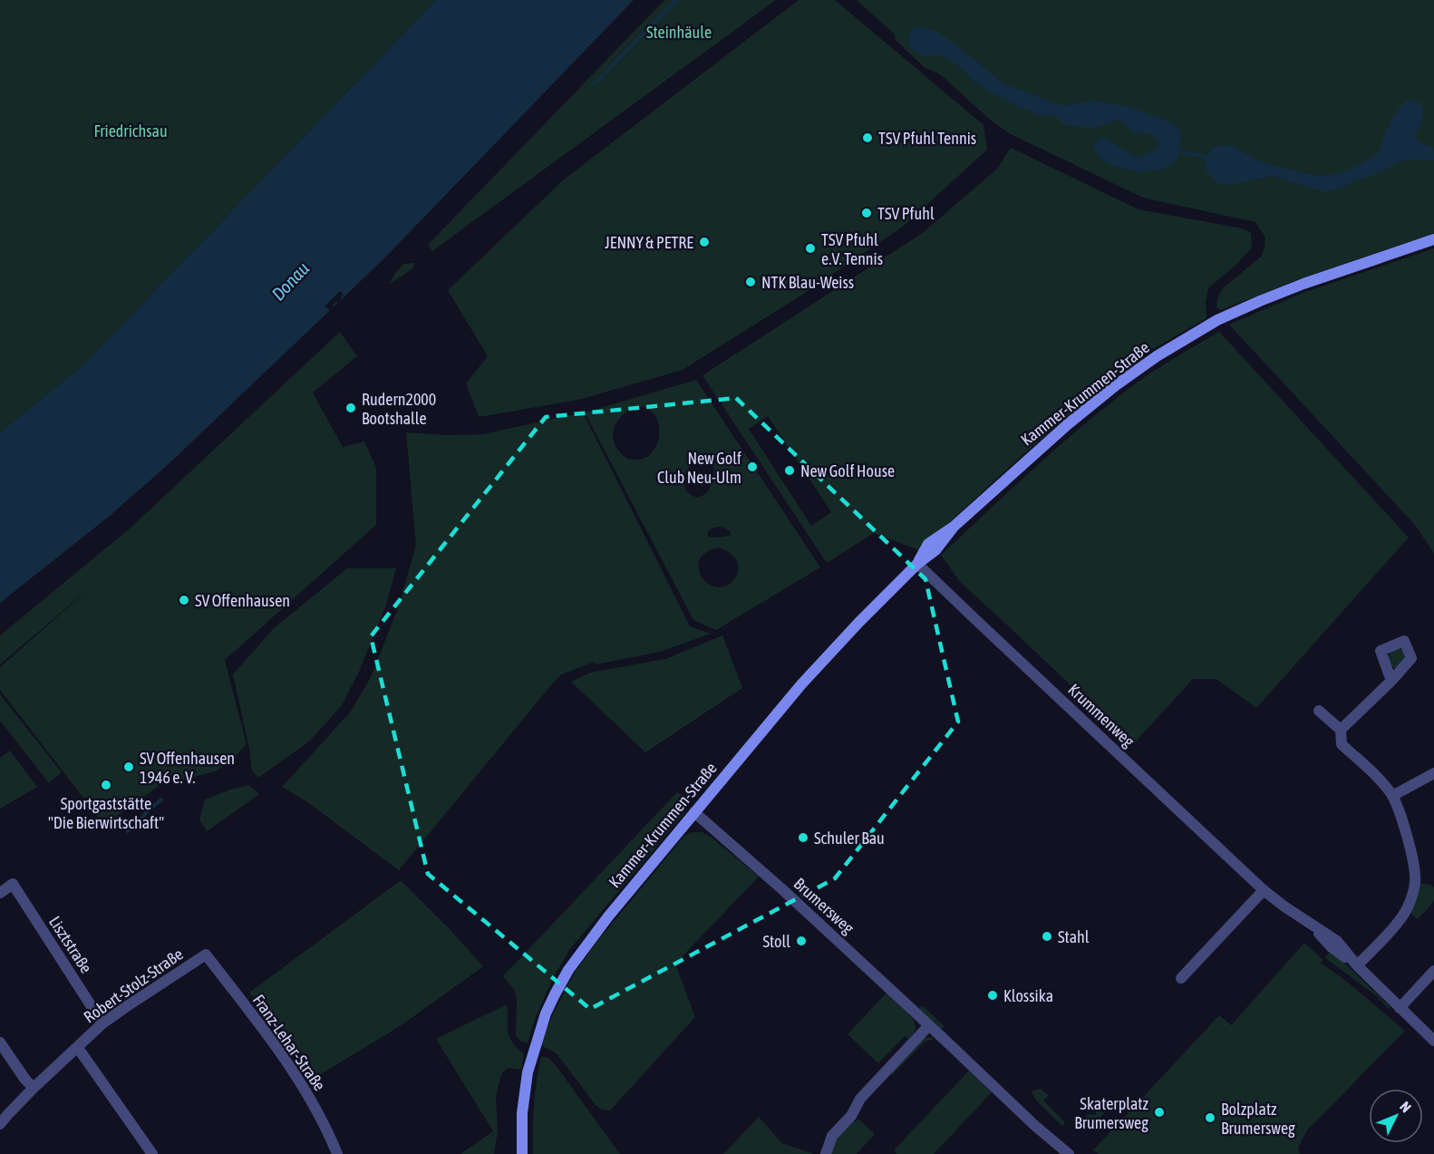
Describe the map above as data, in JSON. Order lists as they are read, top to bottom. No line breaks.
{"streets":{"street":["Kammer-Krummen-Straße","Krummenweg","Brumersweg","Lisztstraße","Robert-Stolz-Straße","Franz-Lehar-Straße"]},"crossings":[["Kammer-Krummen-Straße","Krummenweg"],["Kammer-Krummen-Straße","Brumersweg"],["Lisztstraße","Robert-Stolz-Straße"],["Robert-Stolz-Straße","Franz-Lehar-Straße"]],"water":["Donau"],"parks":["Steinhäule","Friedrichsau"],"places":["TSV Pfuhl Tennis","TSV Pfuhl","JENNY & PETRE","TSV Pfuhl e.V. Tennis","NTK Blau-Weiss","Rudern2000 Bootshalle","New Golf Club Neu-Ulm","New Golf House","SV Offenhausen","SV Offenhausen 1946 e. V.","Sportgaststätte \"Die Bierwirtschaft\"","Schuler Bau","Stahl","Stoll","Klossika","Skaterplatz Brumersweg","Bolzplatz Brumersweg"],"north":"top right"}
